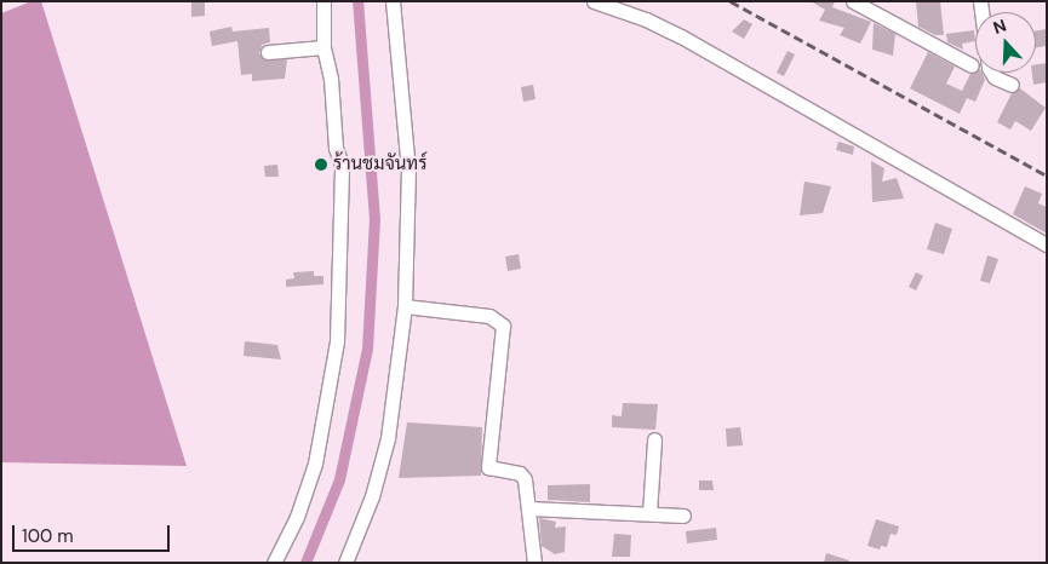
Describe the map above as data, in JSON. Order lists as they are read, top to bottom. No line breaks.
{"places":["ร้านชมจันทร์"],"scale_bar":"100 m","north":"top"}
